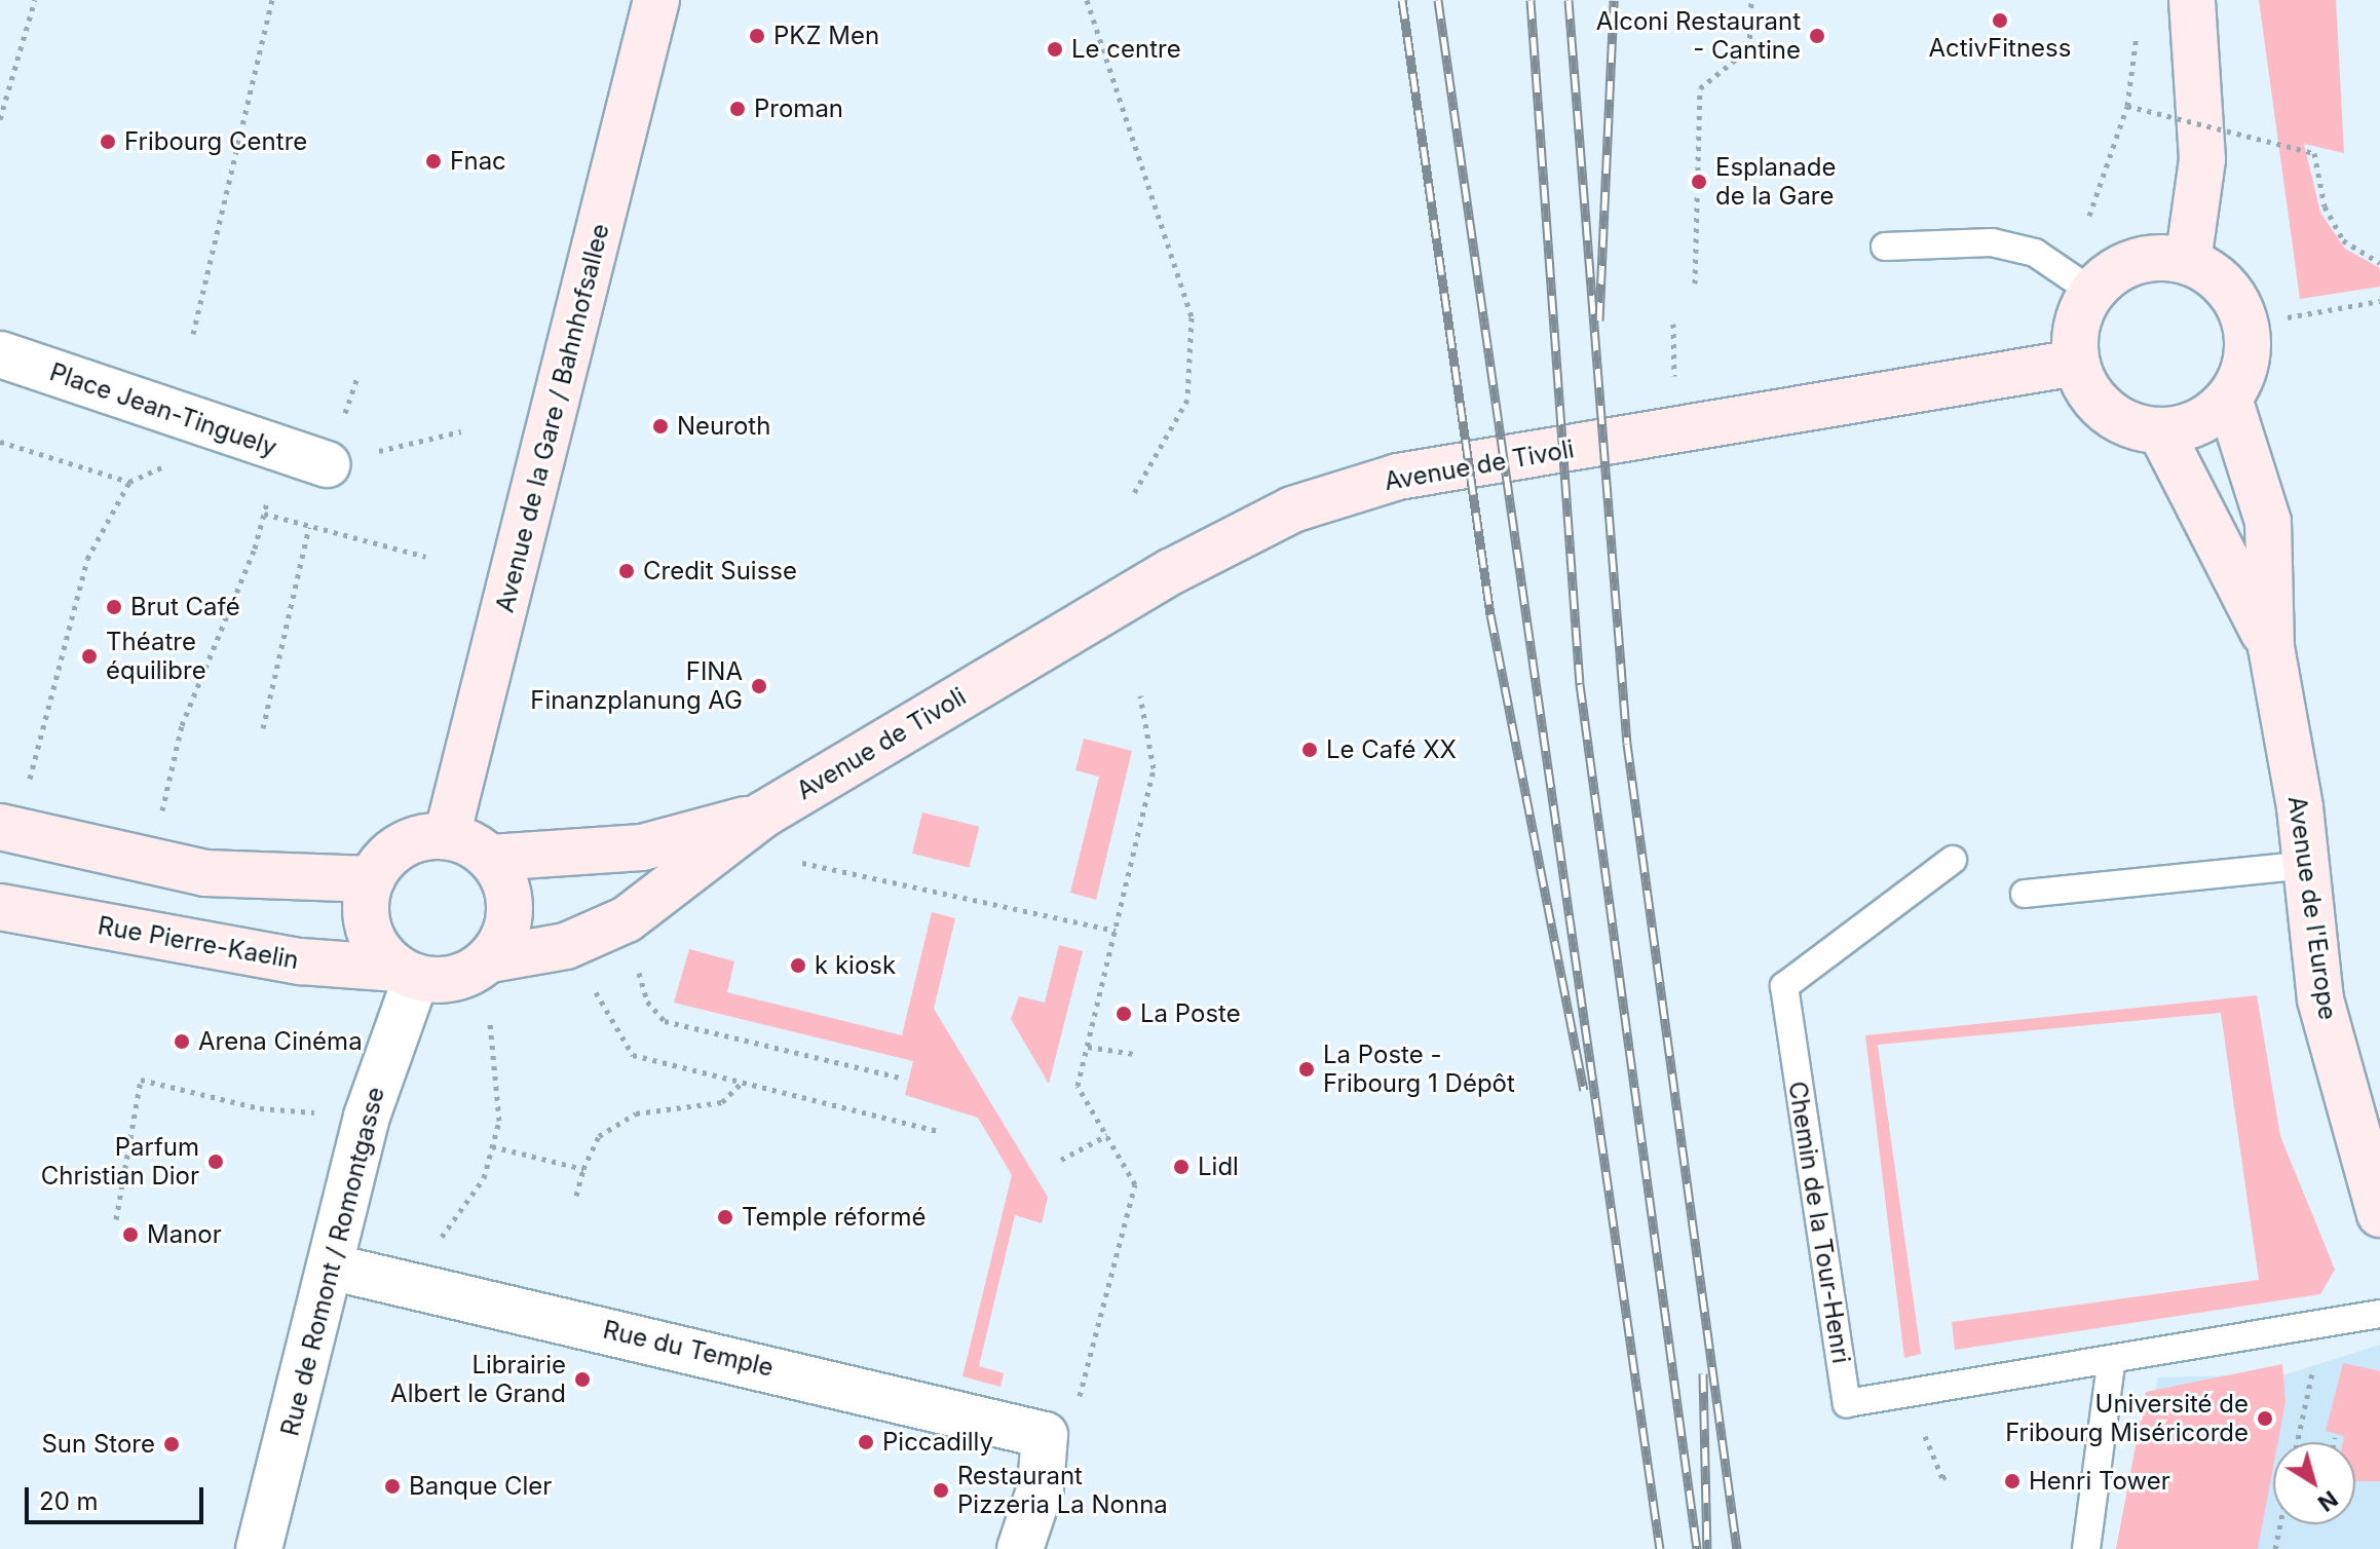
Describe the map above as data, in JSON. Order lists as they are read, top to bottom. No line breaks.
{"streets":{"main road":["Avenue de la Gare / Bahnhofsallee","Avenue de Tivoli","Avenue de l'Europe","Rue Pierre-Kaelin"],"street":["Place Jean-Tinguely","Rue de Romont / Romontgasse","Rue du Temple"],"lane":["Chemin de la Tour-Henri"]},"crossings":[["Avenue de la Gare / Bahnhofsallee","Avenue de Tivoli"],["Avenue de la Gare / Bahnhofsallee","Rue Pierre-Kaelin"],["Avenue de la Gare / Bahnhofsallee","Rue de Romont / Romontgasse"],["Avenue de Tivoli","Avenue de l'Europe"],["Avenue de Tivoli","Rue Pierre-Kaelin"],["Avenue de Tivoli","Rue de Romont / Romontgasse"],["Rue Pierre-Kaelin","Rue de Romont / Romontgasse"],["Rue de Romont / Romontgasse","Rue du Temple"]],"places":["ActivFitness","PKZ Men","Alconi Restaurant - Cantine","Le centre","Proman","Fribourg Centre","Fnac","Esplanade de la Gare","Neuroth","Credit Suisse","Brut Café","Théatre équilibre","FINA Finanzplanung AG","Le Café XX","k kiosk","La Poste","Arena Cinéma","La Poste - Fribourg 1 Dépôt","Parfum Christian Dior","Lidl","Temple réformé","Manor","Librairie Albert le Grand","Université de Fribourg Miséricorde","Piccadilly","Sun Store","Henri Tower","Banque Cler","Restaurant Pizzeria La Nonna"],"scale_bar":"20 m","north":"bottom right"}
